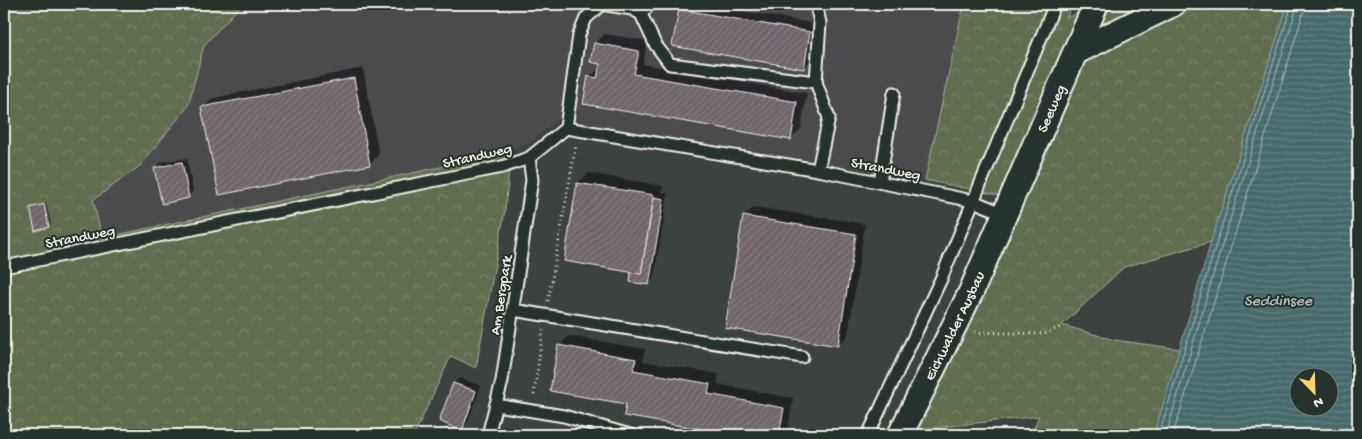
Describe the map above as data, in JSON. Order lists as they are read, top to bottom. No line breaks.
{"streets":{"street":["Seeweg","Eichwalder Ausbau"],"lane":["Strandweg","Am Bergpark"]},"crossings":[["Seeweg","Strandweg"],["Seeweg","Eichwalder Ausbau"],["Strandweg","Am Bergpark"],["Strandweg","Eichwalder Ausbau"]],"water":["Seddinsee"],"north":"bottom right"}
